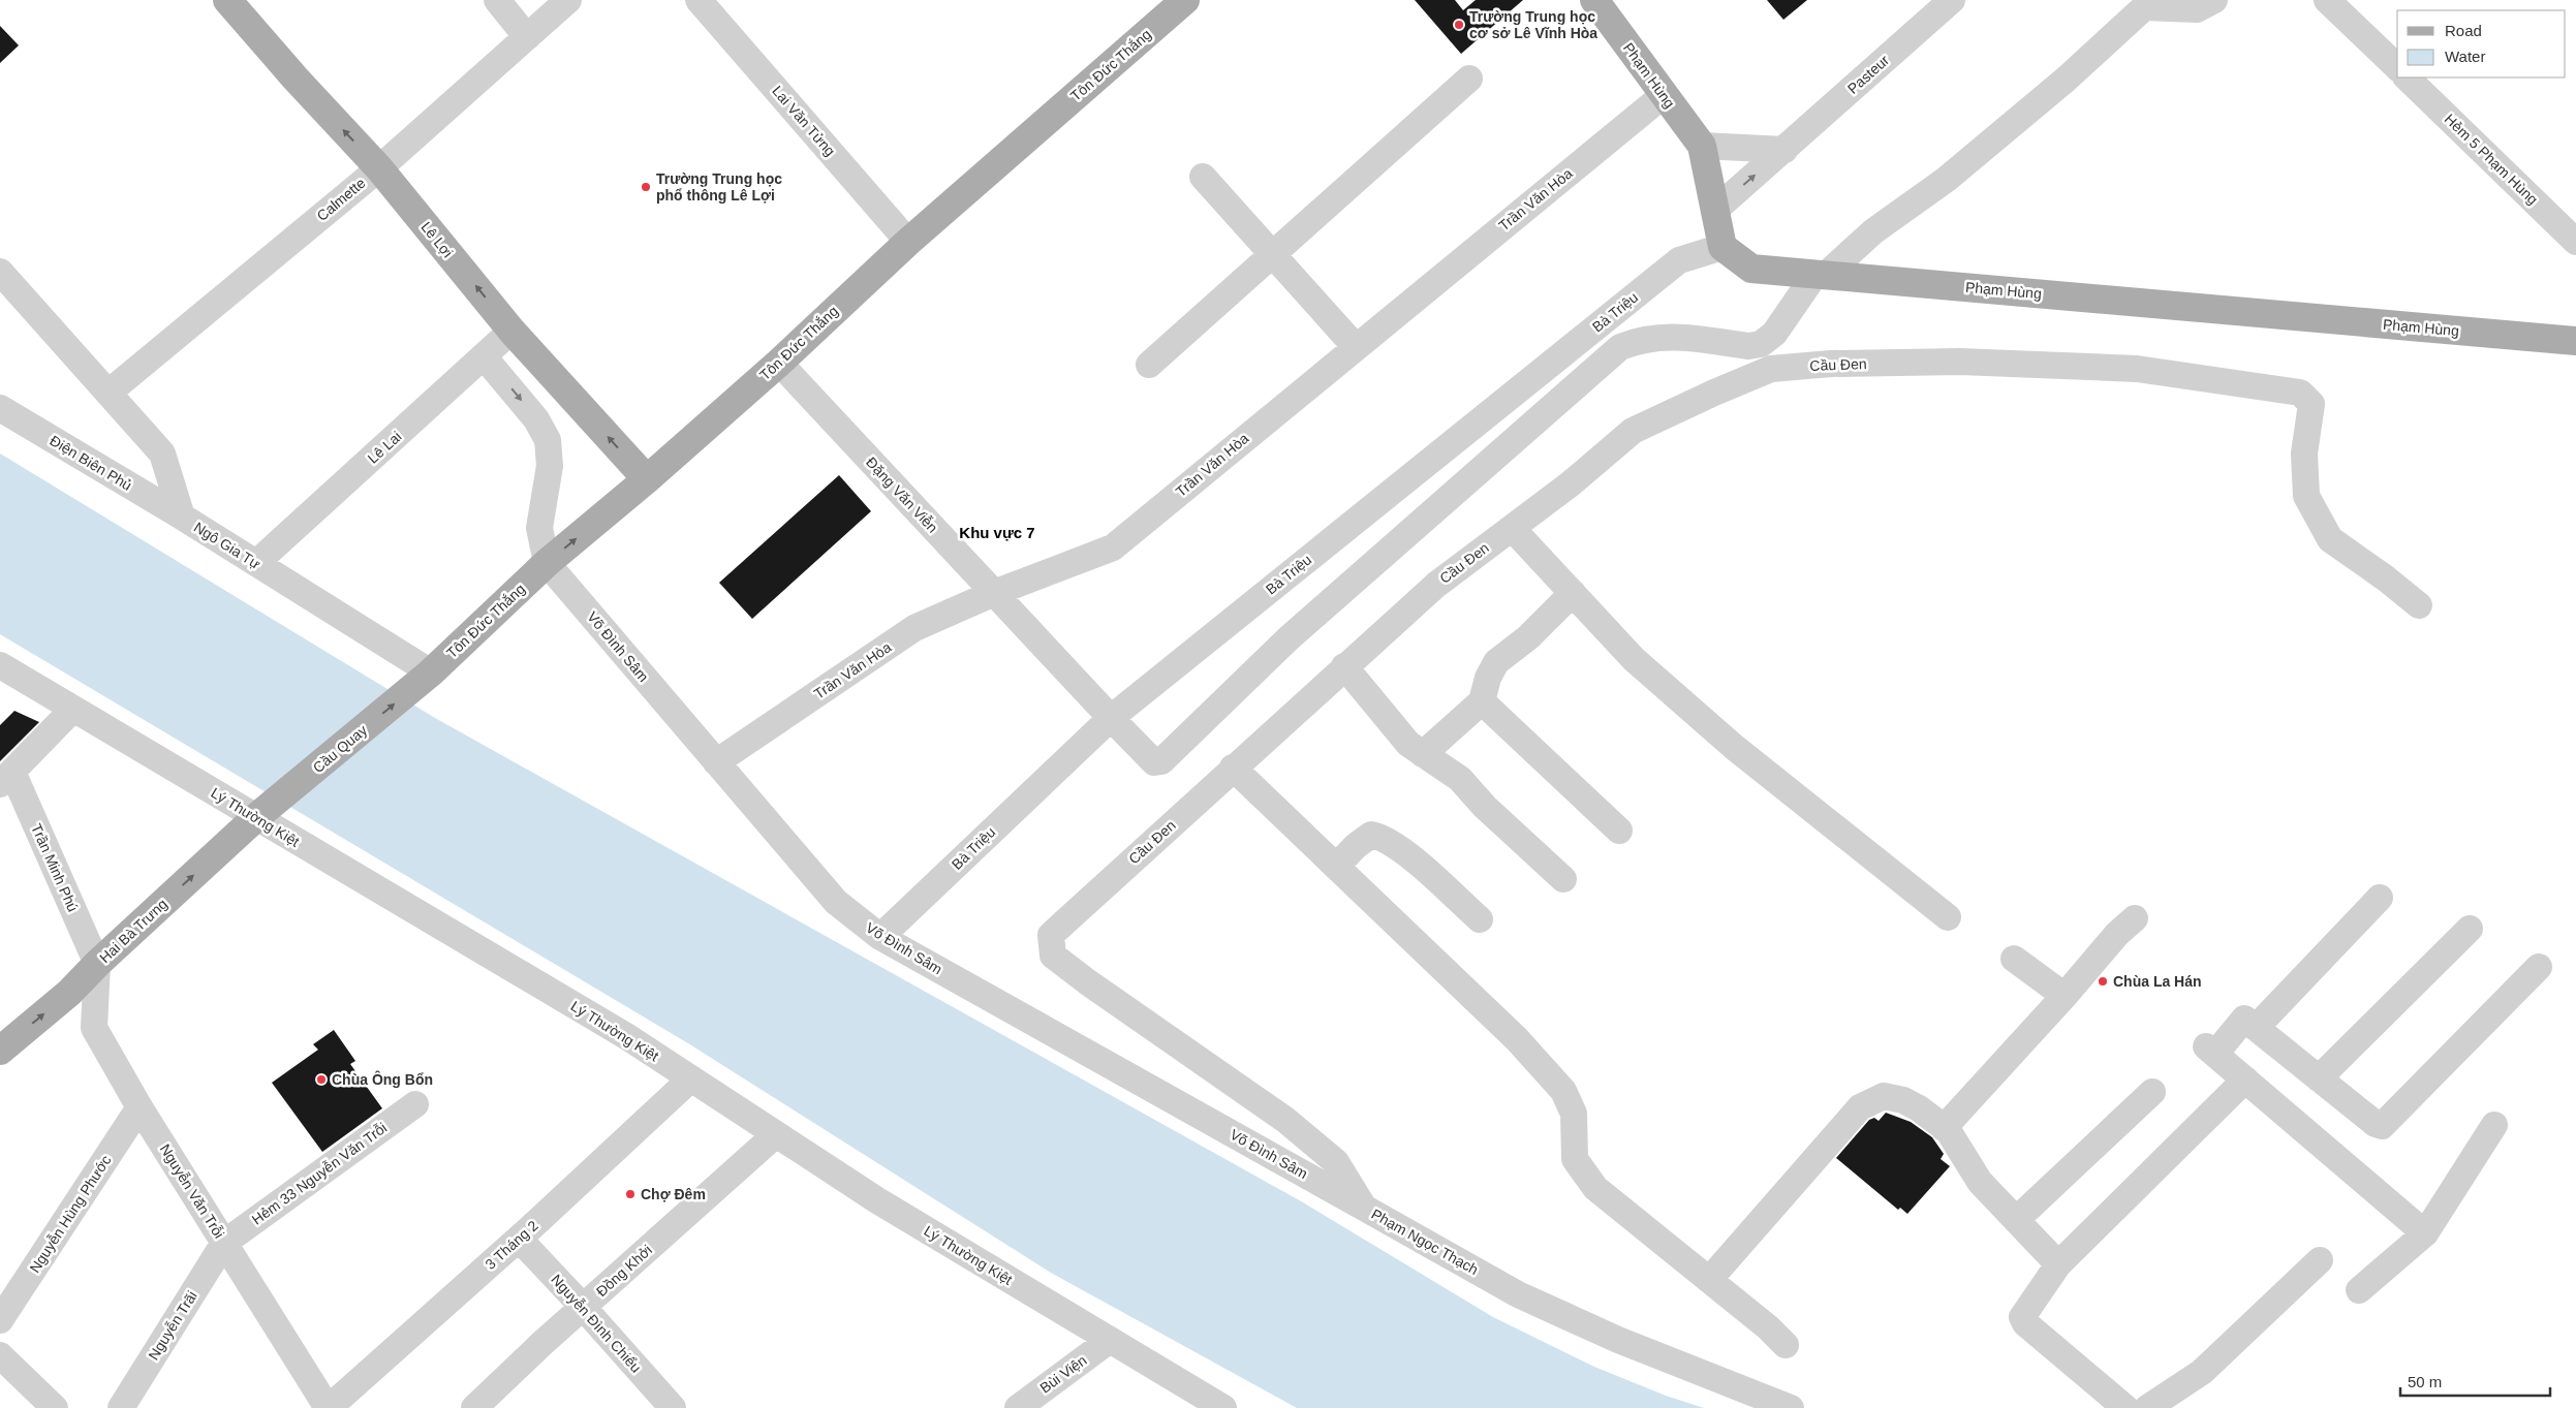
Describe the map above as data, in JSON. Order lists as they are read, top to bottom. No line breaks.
{"streets":{"main road":["Tôn Đức Thắng","Phạm Hùng","Lê Lợi","Cầu Quay","Hai Bà Trưng"],"street":["Pasteur","Lai Văn Tửng","Hẻm 5 Phạm Hùng","Calmette","Trần Văn Hòa","Bà Triệu","Cầu Đen","Lê Lai","Điện Biên Phủ","Đặng Văn Viễn","Ngô Gia Tự","Võ Đình Sâm","Lý Thường Kiệt","Trần Minh Phú","Hẻm 33 Nguyễn Văn Trỗi","Nguyễn Văn Trỗi","Nguyễn Hùng Phước","Phạm Ngọc Thạch","3 Tháng 2","Đồng Khởi","Nguyễn Đình Chiểu","Nguyễn Trãi","Bùi Viện"]},"crossings":[["Tôn Đức Thắng","Lai Văn Tửng"],["Tôn Đức Thắng","Lê Lợi"],["Tôn Đức Thắng","Đặng Văn Viễn"],["Tôn Đức Thắng","Ngô Gia Tự"],["Tôn Đức Thắng","Võ Đình Sâm"],["Tôn Đức Thắng","Cầu Quay"],["Pasteur","Phạm Hùng"],["Phạm Hùng","Trần Văn Hòa"],["Phạm Hùng","Bà Triệu"],["Phạm Hùng","Đặng Văn Viễn"],["Calmette","Lê Lợi"],["Calmette","Ngô Gia Tự"],["Trần Văn Hòa","Đặng Văn Viễn"],["Trần Văn Hòa","Võ Đình Sâm"],["Lê Lợi","Lê Lai"],["Bà Triệu","Đặng Văn Viễn"],["Bà Triệu","Võ Đình Sâm"],["Cầu Đen","Phạm Ngọc Thạch"],["Lê Lai","Ngô Gia Tự"],["Điện Biên Phủ","Ngô Gia Tự"],["Ngô Gia Tự","Cầu Quay"],["Võ Đình Sâm","Phạm Ngọc Thạch"],["Cầu Quay","Lý Thường Kiệt"],["Cầu Quay","Hai Bà Trưng"],["Lý Thường Kiệt","Hai Bà Trưng"],["Lý Thường Kiệt","3 Tháng 2"],["Lý Thường Kiệt","Đồng Khởi"],["Lý Thường Kiệt","Bùi Viện"],["Trần Minh Phú","Hai Bà Trưng"],["Trần Minh Phú","Nguyễn Văn Trỗi"],["Hai Bà Trưng","Nguyễn Văn Trỗi"],["Hẻm 33 Nguyễn Văn Trỗi","Nguyễn Văn Trỗi"],["Hẻm 33 Nguyễn Văn Trỗi","Nguyễn Trãi"],["Nguyễn Văn Trỗi","Nguyễn Hùng Phước"],["Nguyễn Văn Trỗi","3 Tháng 2"],["Nguyễn Văn Trỗi","Nguyễn Trãi"],["3 Tháng 2","Nguyễn Đình Chiểu"],["Đồng Khởi","Nguyễn Đình Chiểu"]],"one_way":["Lê Lợi","Cầu Quay","Hai Bà Trưng"],"districts":["Khu vực 7"],"places":["Trường Trung học cơ sở Lê Vĩnh Hòa","Trường Trung học phổ thông Lê Lợi","Chùa La Hán","Chùa Ông Bổn","Chợ Đêm"],"legend":["Road","Water"],"scale_bar":"50 m"}
